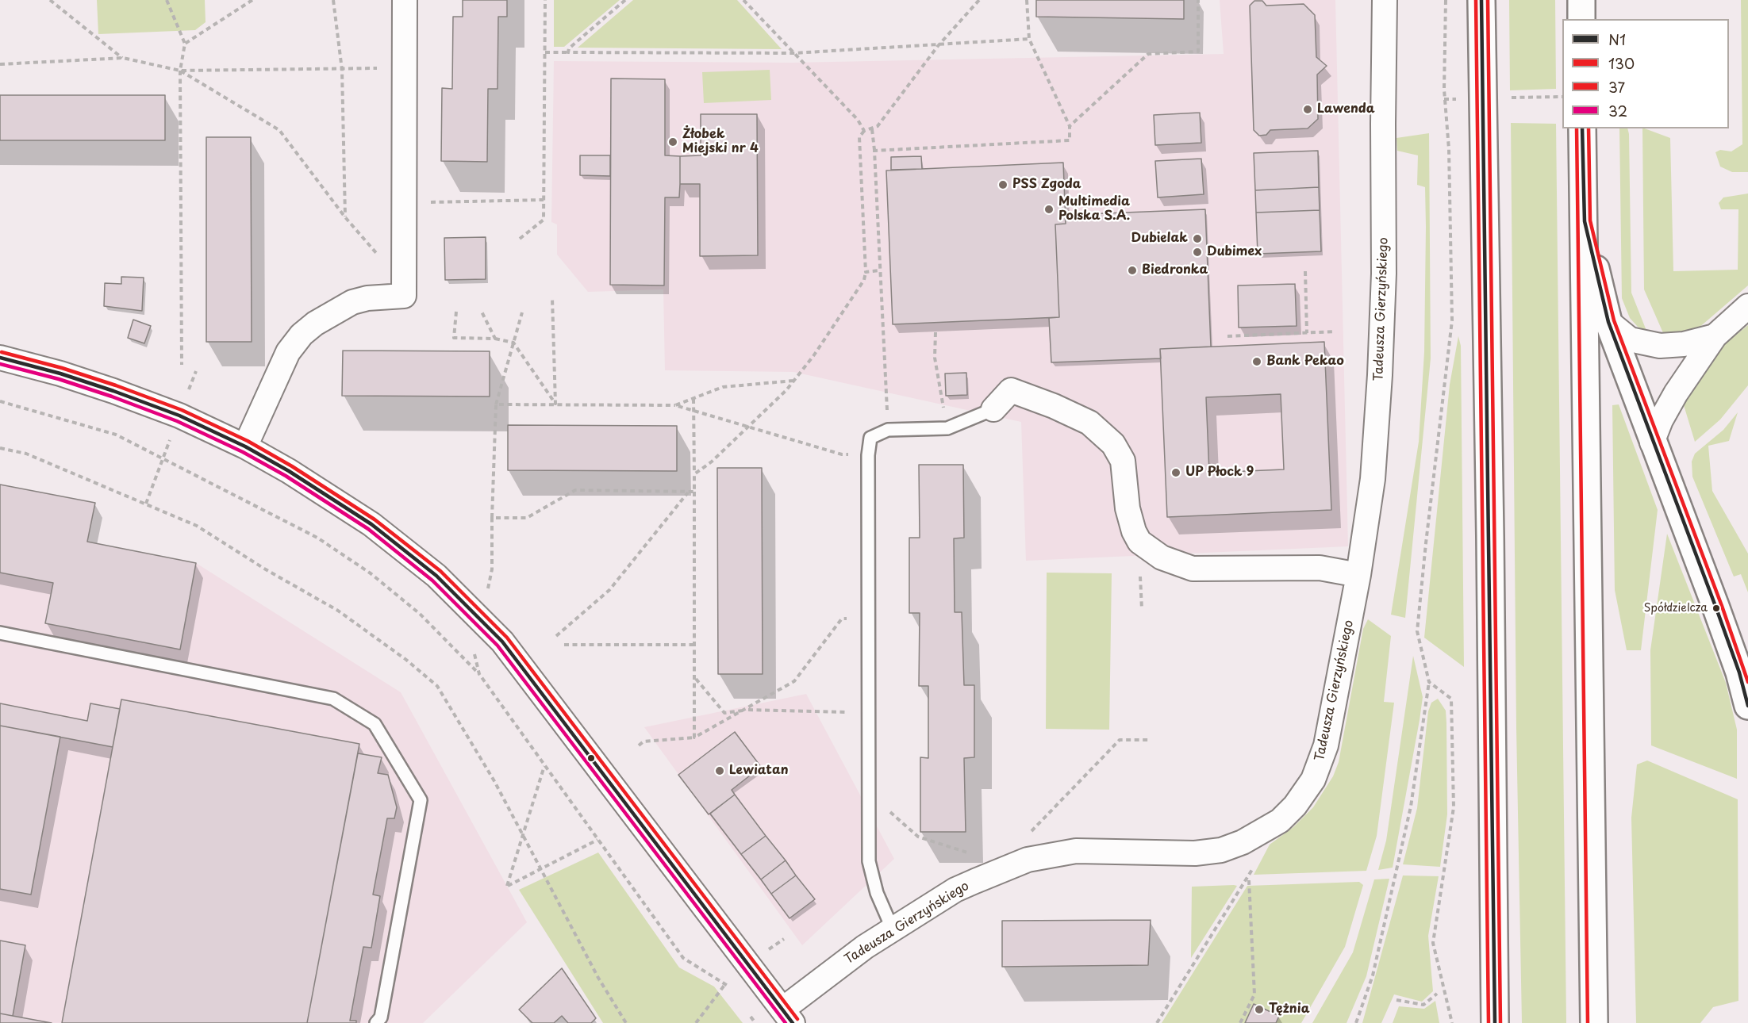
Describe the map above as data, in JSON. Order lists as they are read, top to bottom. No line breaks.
{"streets":{"street":["Tadeusza Gierzyńskiego"]},"places":["Lawenda","Żłobek Miejski nr 4","PSS Zgoda","Multimedia Polska S.A.","Dubielak","Dubimex","Biedronka","Bank Pekao","UP Płock 9","Spółdzielcza","Lewiatan","Tężnia"],"lines":["transit line N1","transit line 130","transit line 37","transit line 32"],"legend":["N1","130","37","32"]}
